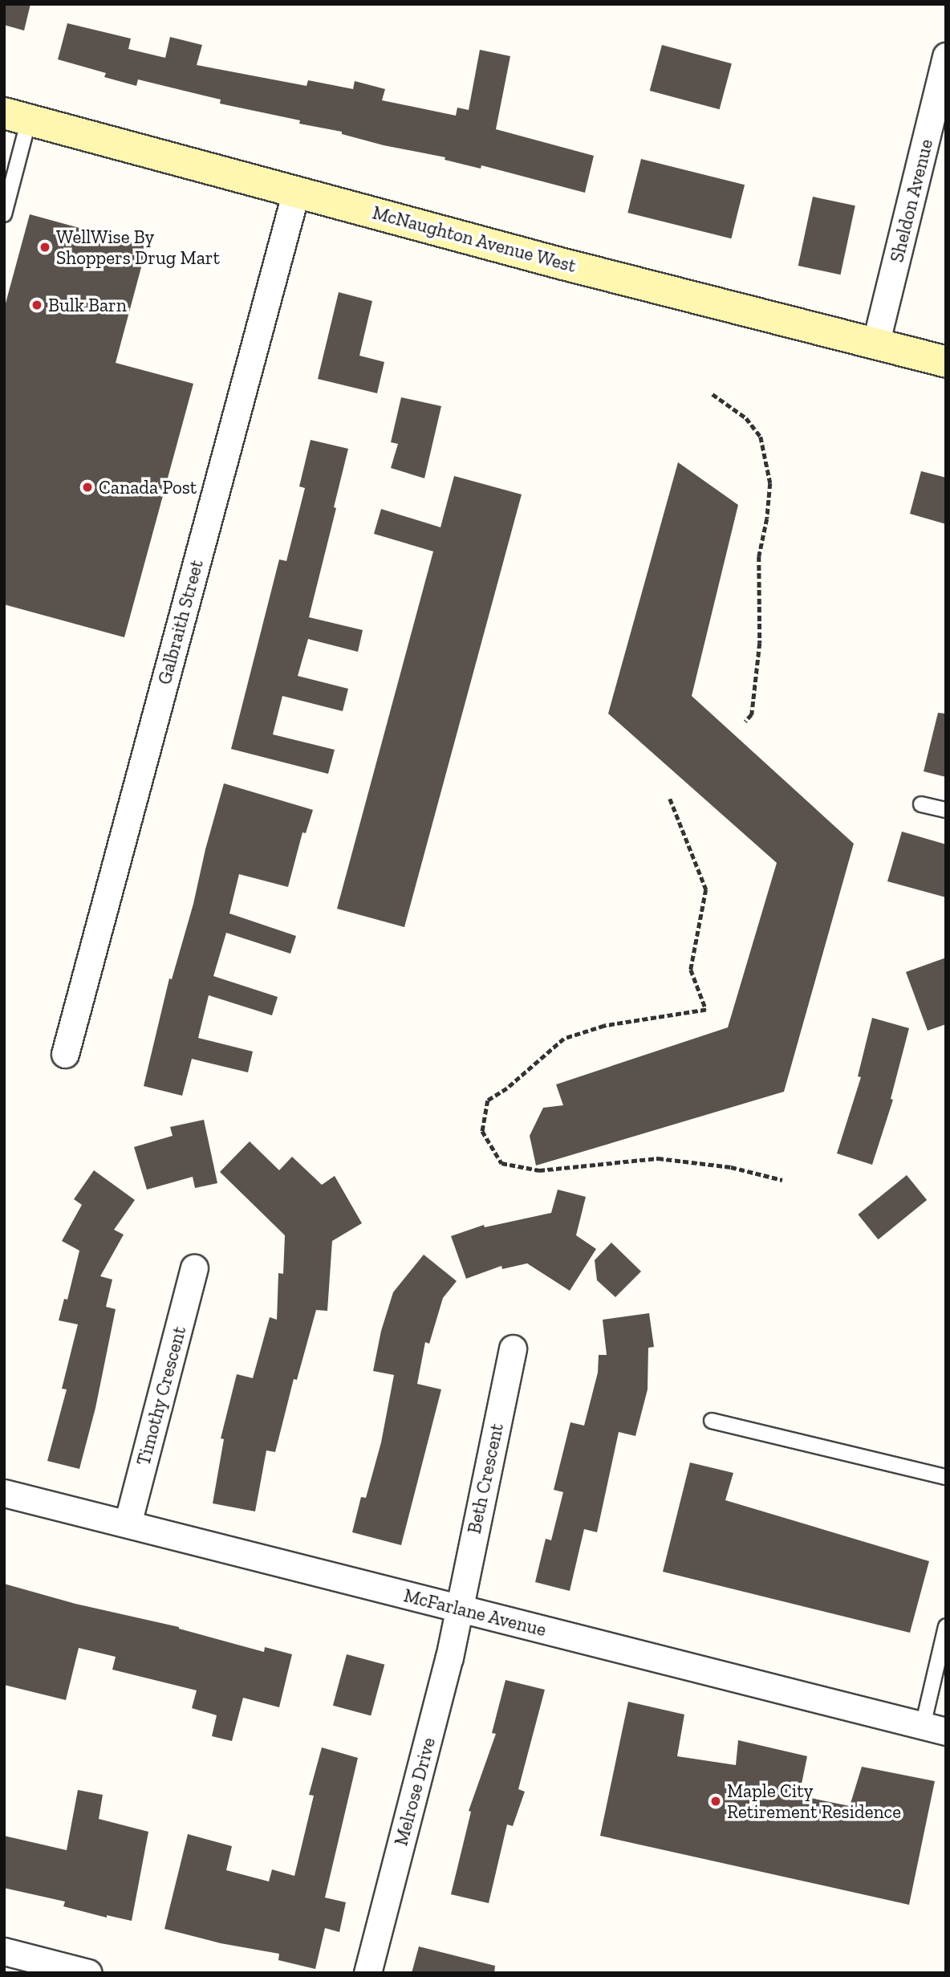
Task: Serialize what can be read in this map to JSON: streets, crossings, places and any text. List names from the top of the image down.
{
  "streets": {
    "main road": ["McNaughton Avenue West"],
    "street": [
      "Sheldon Avenue",
      "Galbraith Street",
      "Timothy Crescent",
      "Beth Crescent",
      "McFarlane Avenue",
      "Melrose Drive"
    ]
  },
  "crossings": [
    ["Sheldon Avenue", "McNaughton Avenue West"],
    ["McNaughton Avenue West", "Galbraith Street"],
    ["Timothy Crescent", "McFarlane Avenue"],
    ["Beth Crescent", "McFarlane Avenue"],
    ["Beth Crescent", "Melrose Drive"],
    ["McFarlane Avenue", "Melrose Drive"]
  ],
  "places": [
    "WellWise By Shoppers Drug Mart",
    "Bulk Barn",
    "Canada Post",
    "Maple City Retirement Residence"
  ]
}
